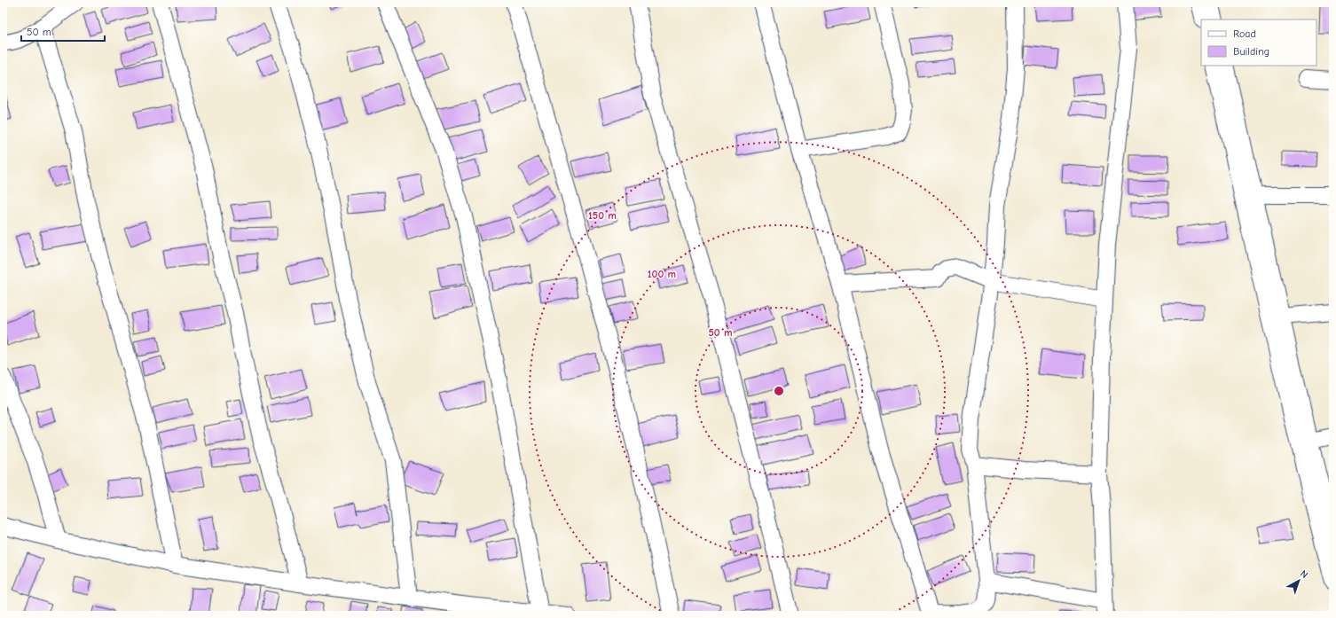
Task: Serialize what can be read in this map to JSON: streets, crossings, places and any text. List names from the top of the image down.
{
  "legend": ["Road", "Building"],
  "scale_bar": "50 m",
  "north": "top right",
  "rings": ["150 m", "100 m", "50 m"]
}
